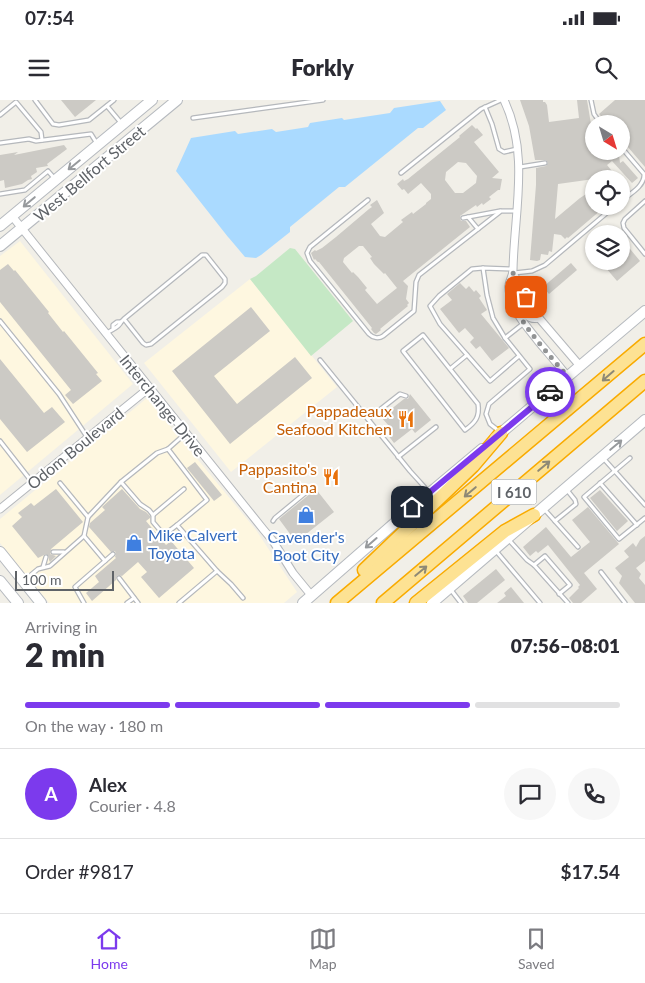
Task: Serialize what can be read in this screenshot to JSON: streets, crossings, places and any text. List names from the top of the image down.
{
  "streets": {
    "highway": ["I 610"],
    "main road": ["West Bellfort Street"],
    "street": ["Interchange Drive", "Odom Boulevard"]
  },
  "crossings": [
    ["West Bellfort Street", "Interchange Drive"],
    ["Interchange Drive", "Odom Boulevard"]
  ],
  "places": {
    "restaurant": ["Pappadeaux Seafood Kitchen", "Pappasito's Cantina"],
    "shop": ["Cavender's Boot City", "Mike Calvert Toyota"]
  },
  "scale_bar": "100 m",
  "north": "bottom right",
  "page": {
    "status": "07:54",
    "header": "Forkly",
    "scale": "100 m",
    "heading": ["2 min", "Arriving in", "07:56–08:01"],
    "panel": [
      "Alex",
      "Courier · 4.8",
      "Order #9817",
      "$17.54"
    ],
    "bar": "On the way · 180 m",
    "round": "A",
    "tabs": ["Home", "Map", "Saved"]
  }
}
